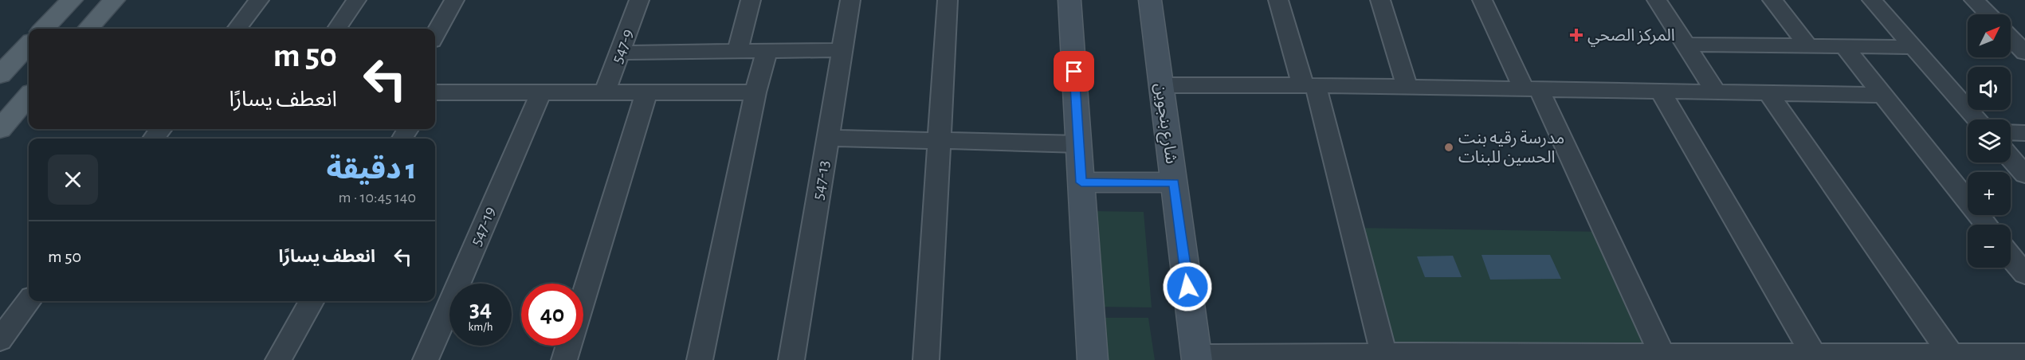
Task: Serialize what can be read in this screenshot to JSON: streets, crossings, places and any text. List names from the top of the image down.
{
  "streets": {
    "street": [
      "547-9",
      "شارع بنجوين",
      "547-13",
      "547-19"
    ]
  },
  "places": {
    "health": ["المركز الصحي"],
    "other": ["مدرسة رقيه بنت الحسين للبنات"]
  },
  "north": "top right",
  "page": {
    "map_buttons": ["+", "−"],
    "turn": ["50 m", "انعطف يسارًا"],
    "heading": ["1 دقيقة", "140 m · 10:45"],
    "list": [
      {
        "name": "انعطف يسارًا",
        "value": "50 m"
      }
    ],
    "speed": "34 km/h",
    "limit": "40"
  }
}
